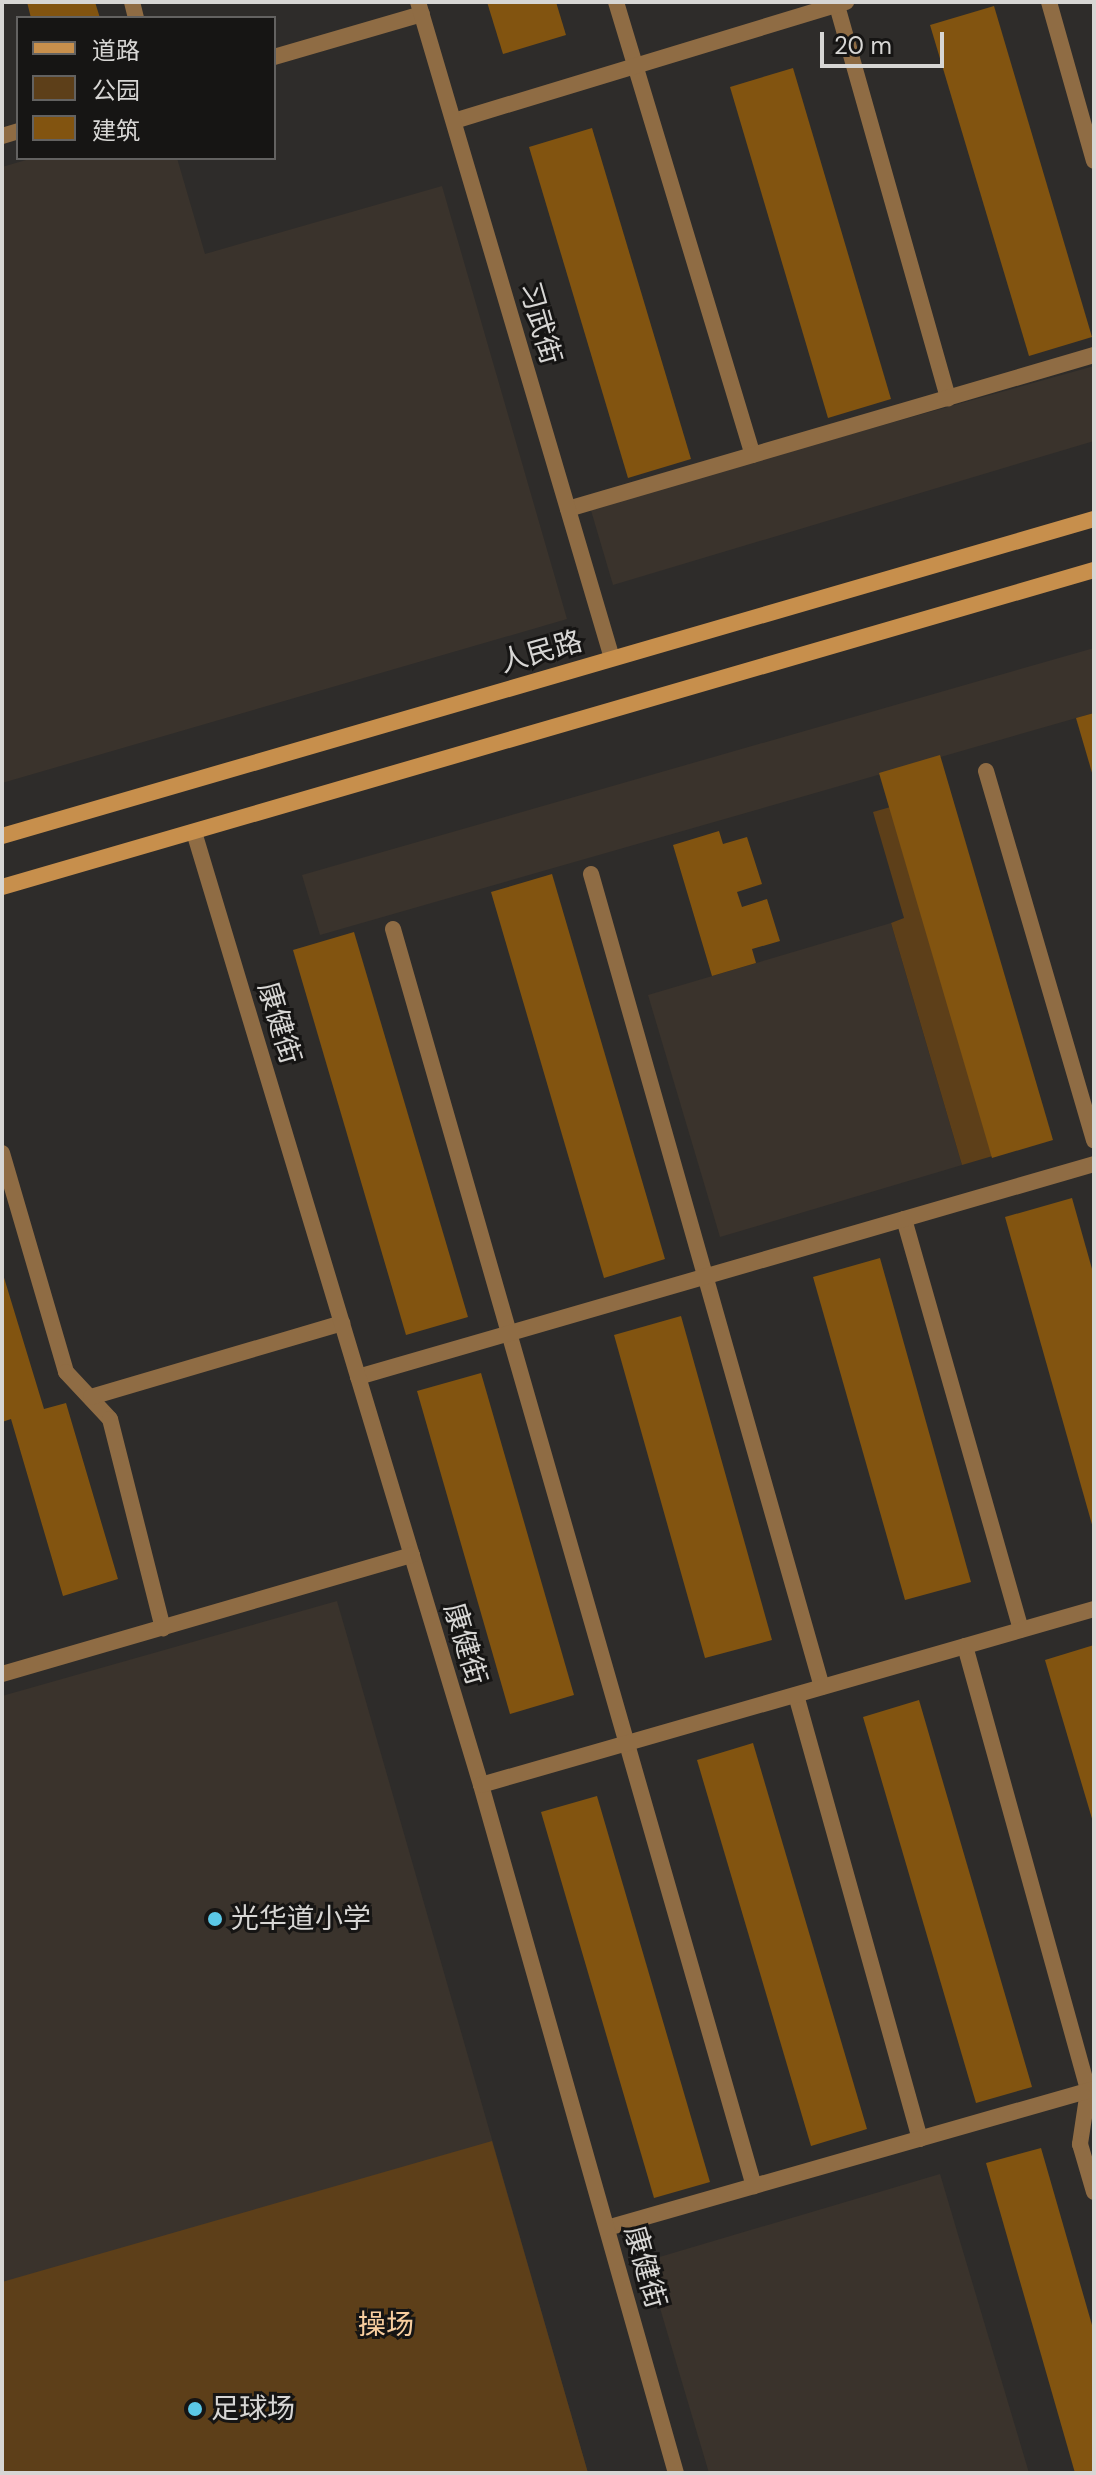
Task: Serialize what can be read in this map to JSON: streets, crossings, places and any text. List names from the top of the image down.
{
  "streets": {
    "main road": ["人民路"],
    "street": ["习武街", "康健街"]
  },
  "crossings": [
    ["习武街", "人民路"]
  ],
  "parks": ["操场"],
  "places": ["光华道小学", "足球场"],
  "legend": ["道路", "公园", "建筑"],
  "scale_bar": "20 m"
}
